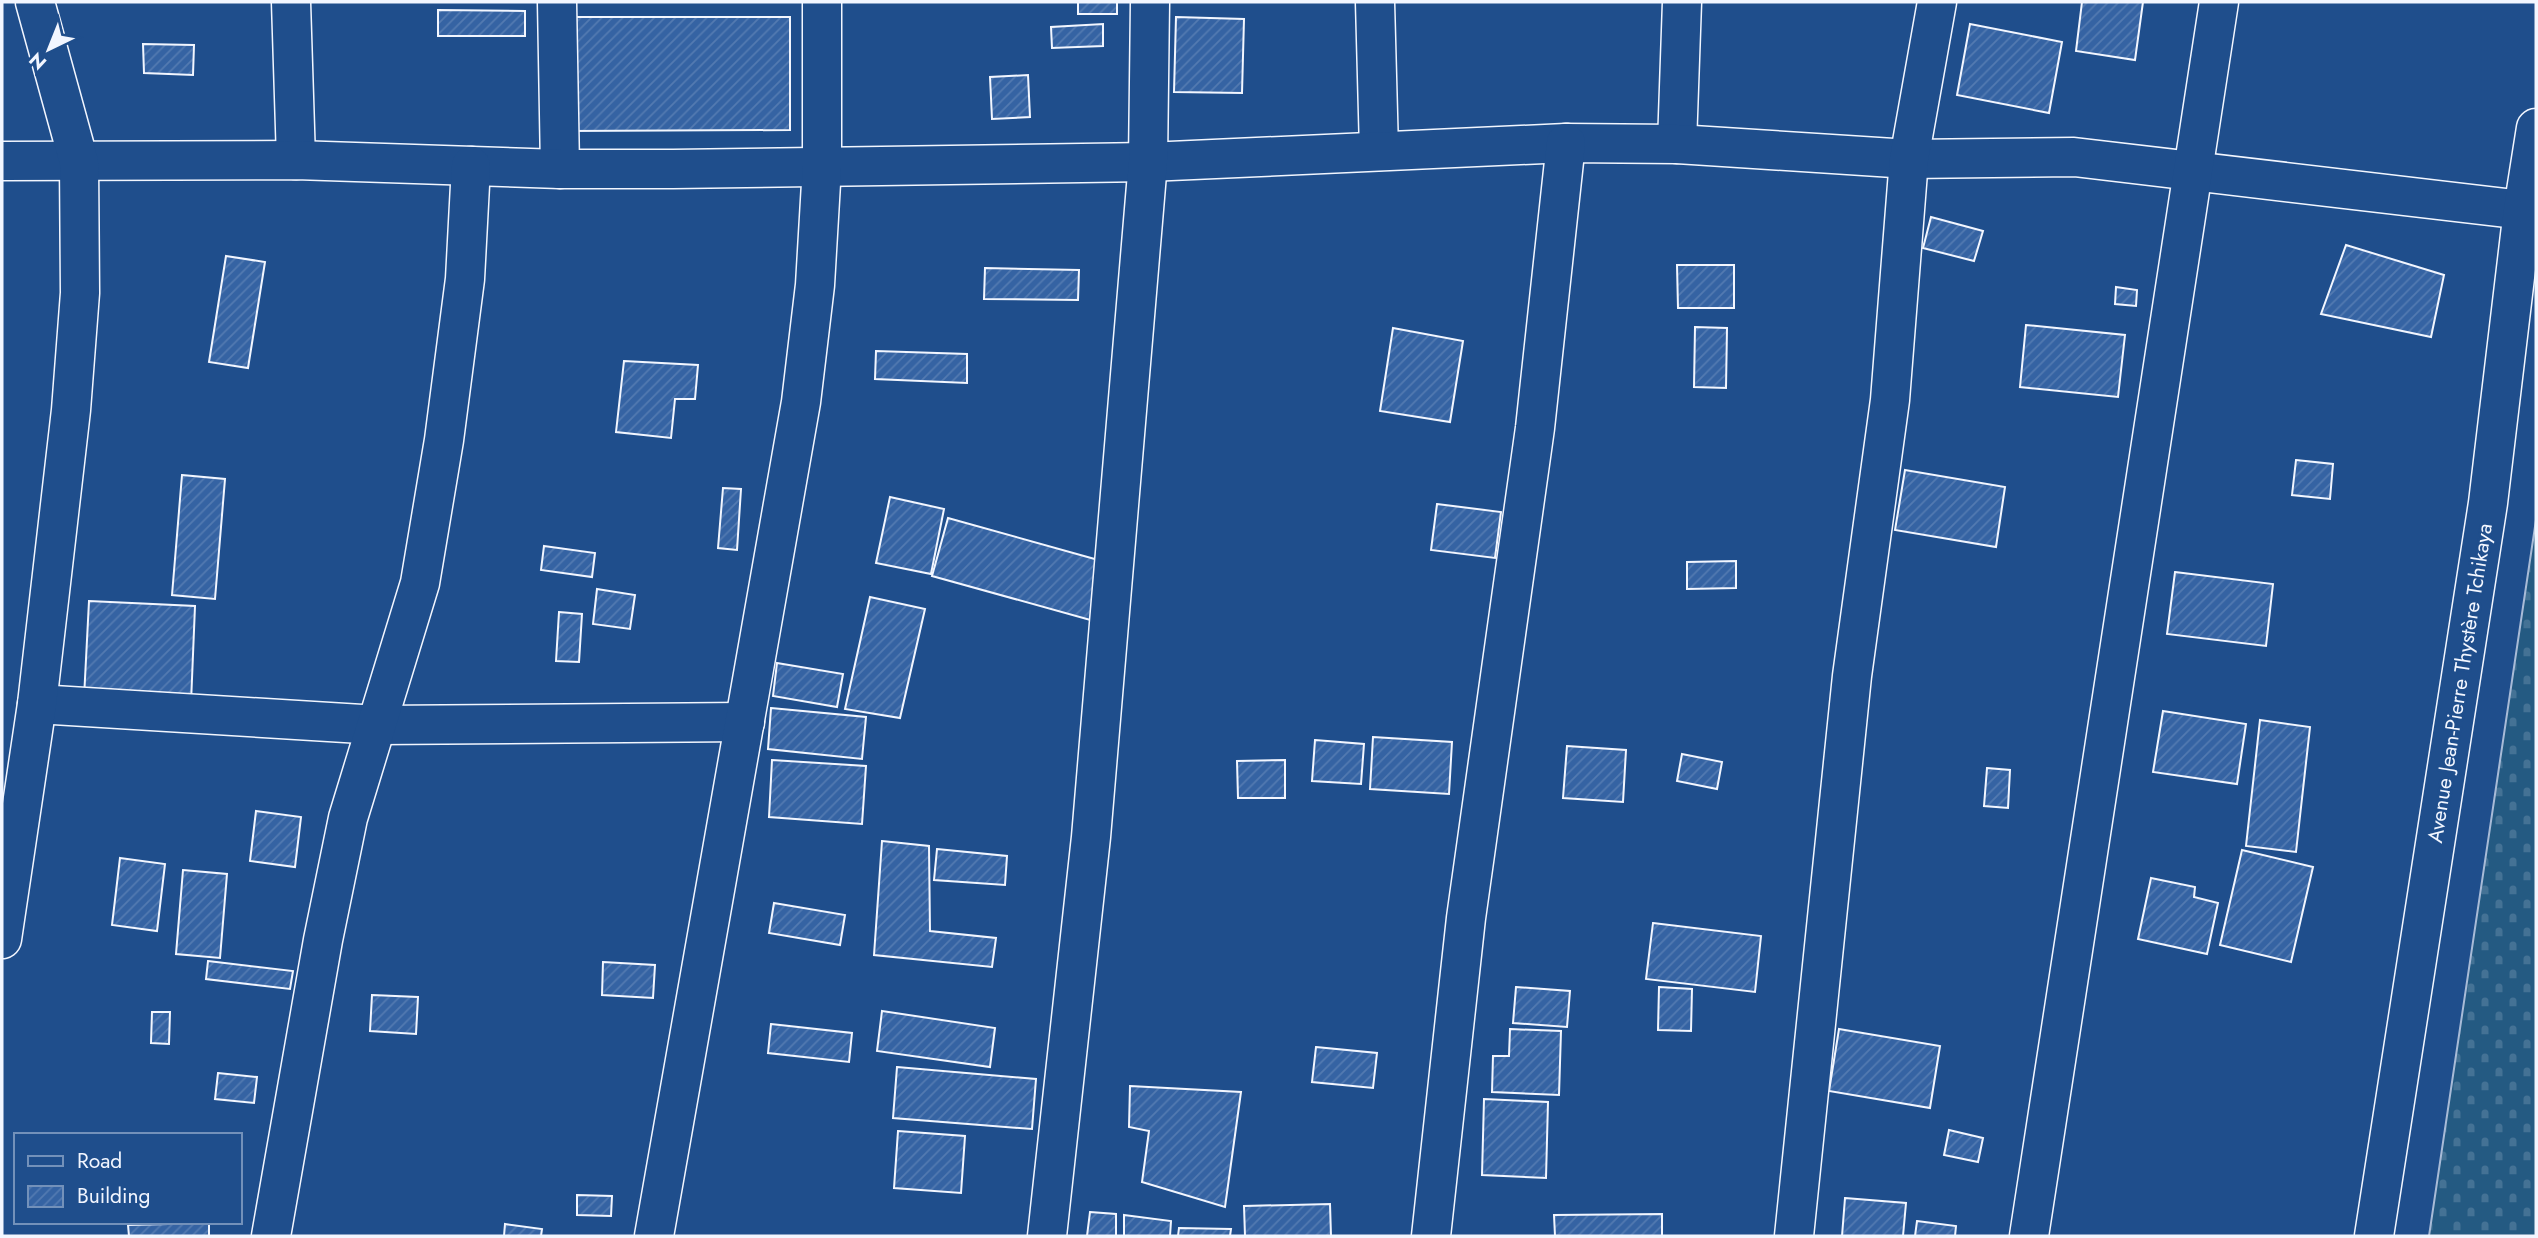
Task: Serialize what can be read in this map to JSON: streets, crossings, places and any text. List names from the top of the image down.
{
  "streets": {
    "street": ["Avenue Jean-Pierre Thystère Tchikaya"]
  },
  "legend": ["Road", "Building"],
  "north": "bottom left"
}
